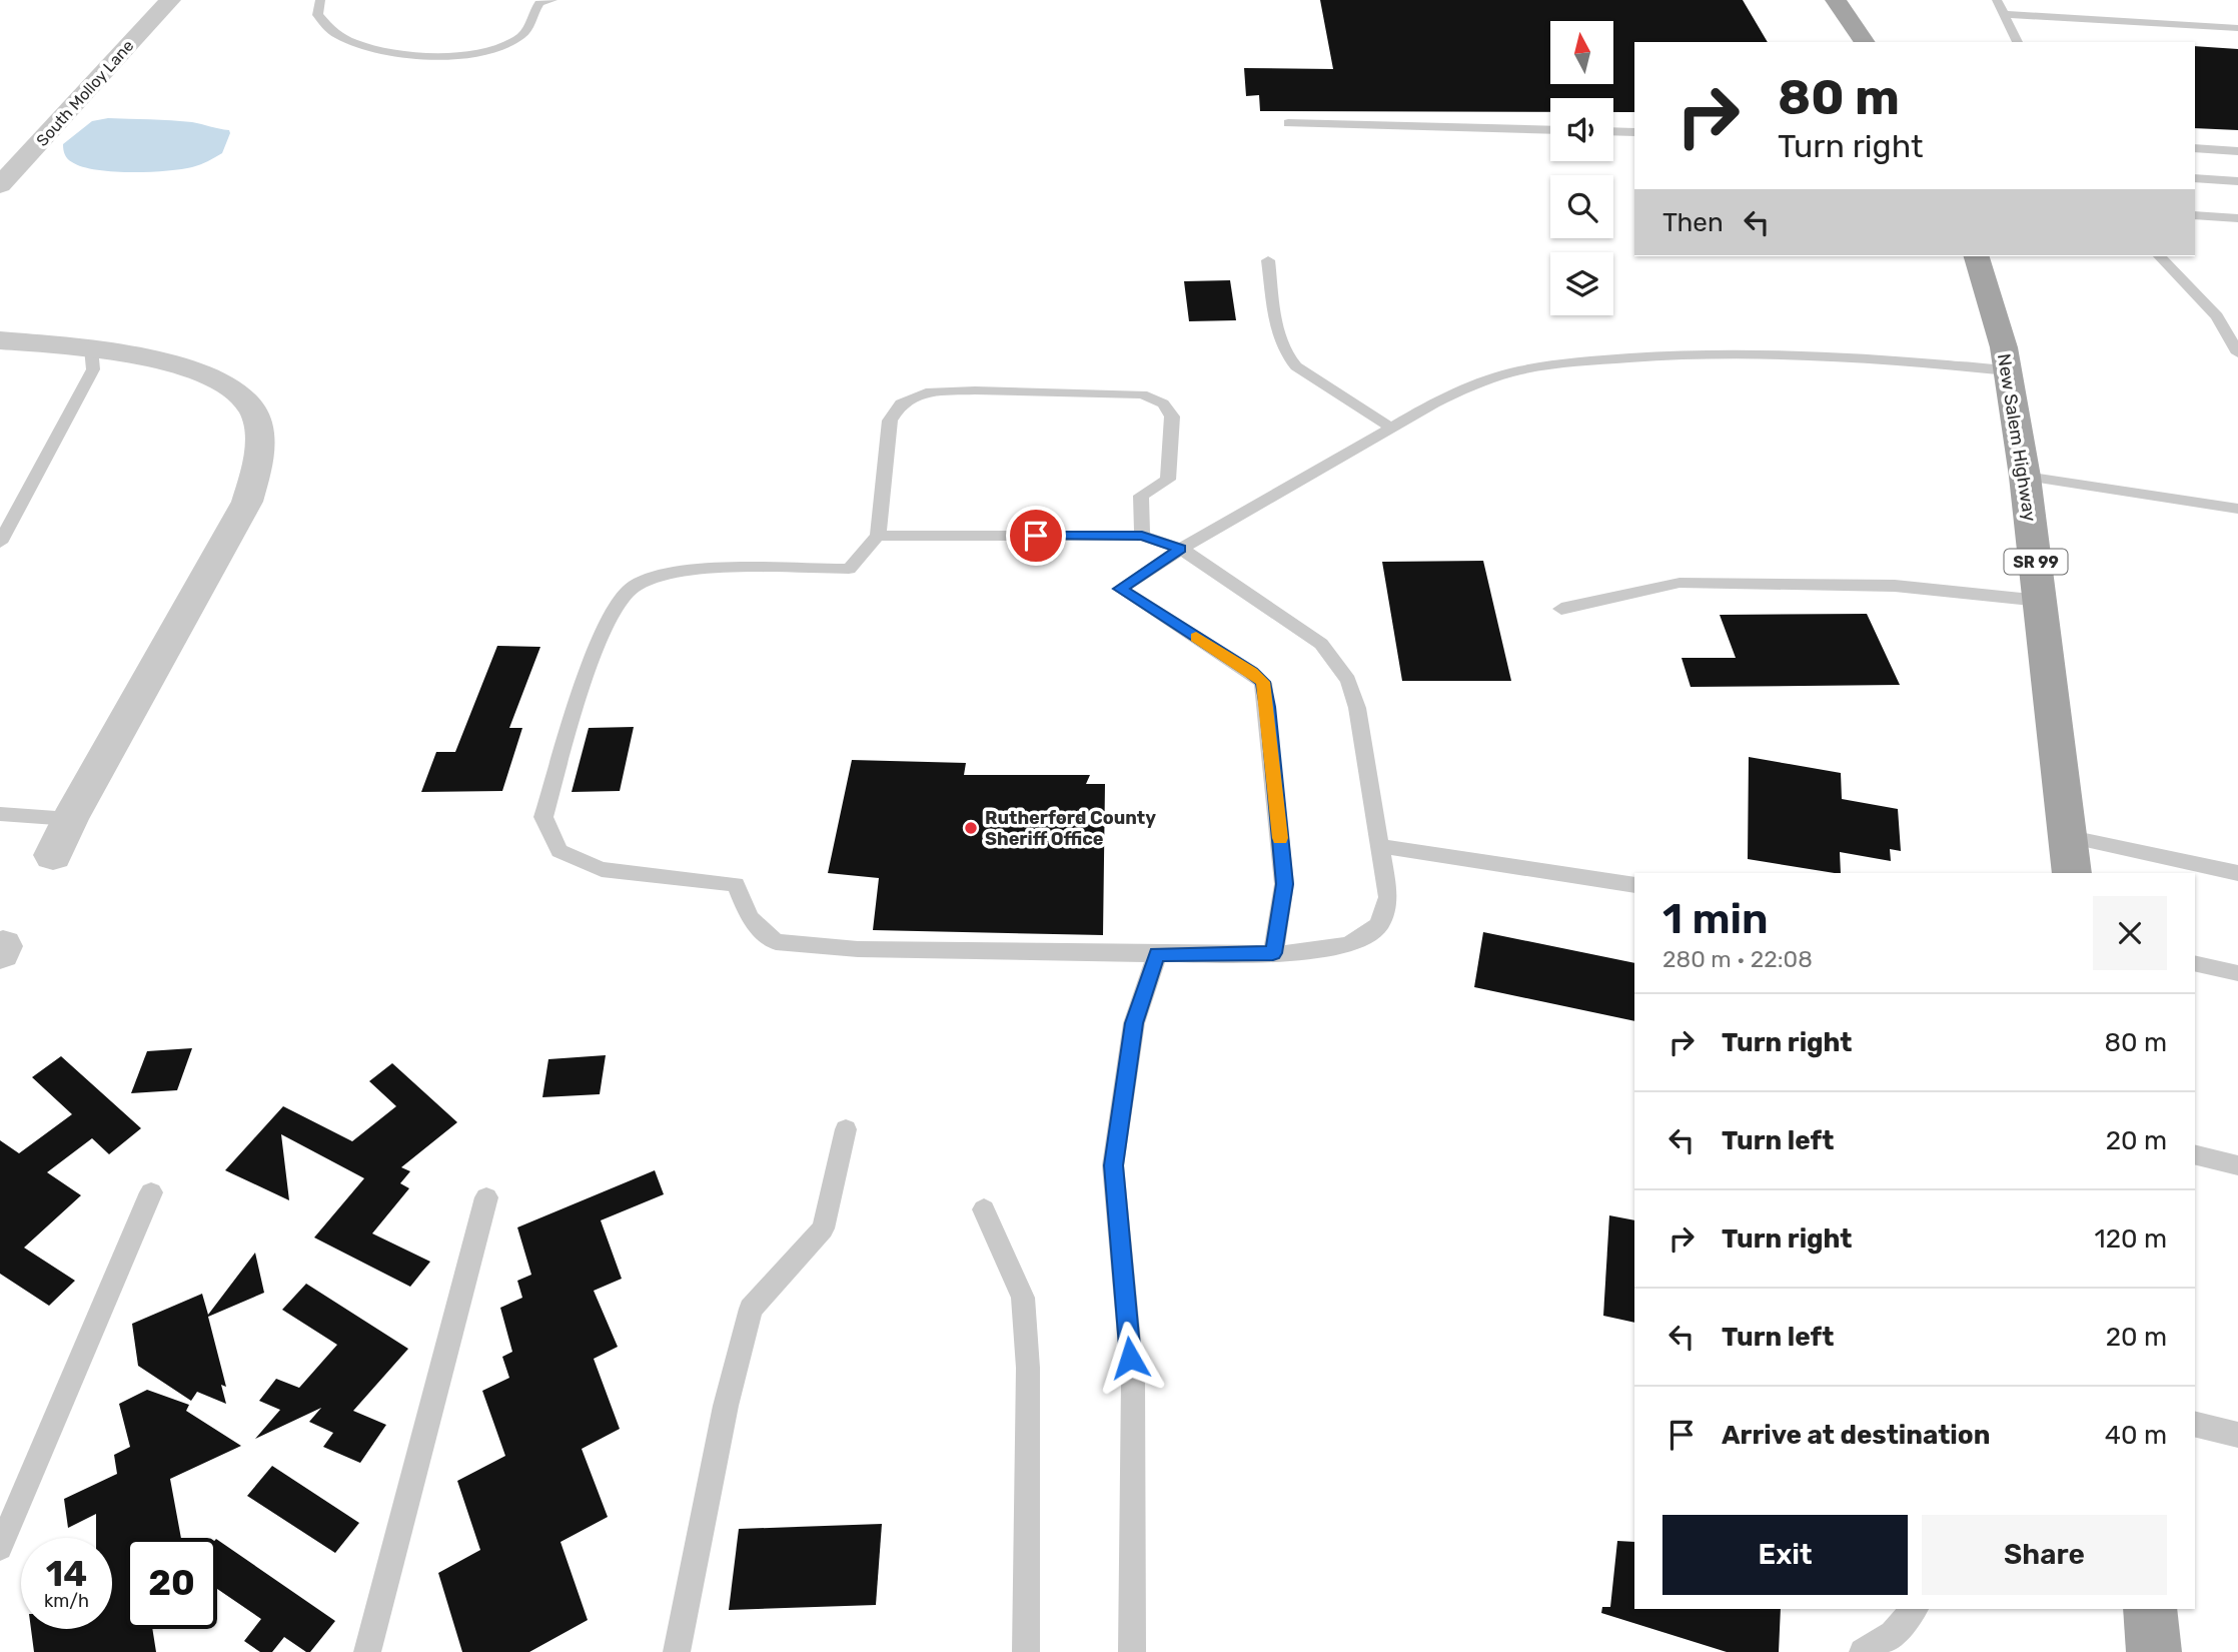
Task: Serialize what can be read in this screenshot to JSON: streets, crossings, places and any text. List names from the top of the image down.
{
  "streets": {
    "main road": ["New Salem Highway", "SR 99"],
    "street": ["South Molloy Lane"]
  },
  "places": ["Rutherford County Sheriff Office"],
  "north": "top",
  "page": {
    "turn": ["80 m", "Turn right"],
    "then": "Then",
    "heading": ["1 min", "280 m · 22:08"],
    "list": [
      {
        "name": "Turn right",
        "value": "80 m"
      },
      {
        "name": "Turn left",
        "value": "20 m"
      },
      {
        "name": "Turn right",
        "value": "120 m"
      },
      {
        "name": "Turn left",
        "value": "20 m"
      },
      {
        "name": "Arrive at destination",
        "value": "40 m"
      }
    ],
    "buttons": ["Exit", "Share"],
    "speed": "14 km/h",
    "limit": "20"
  }
}
